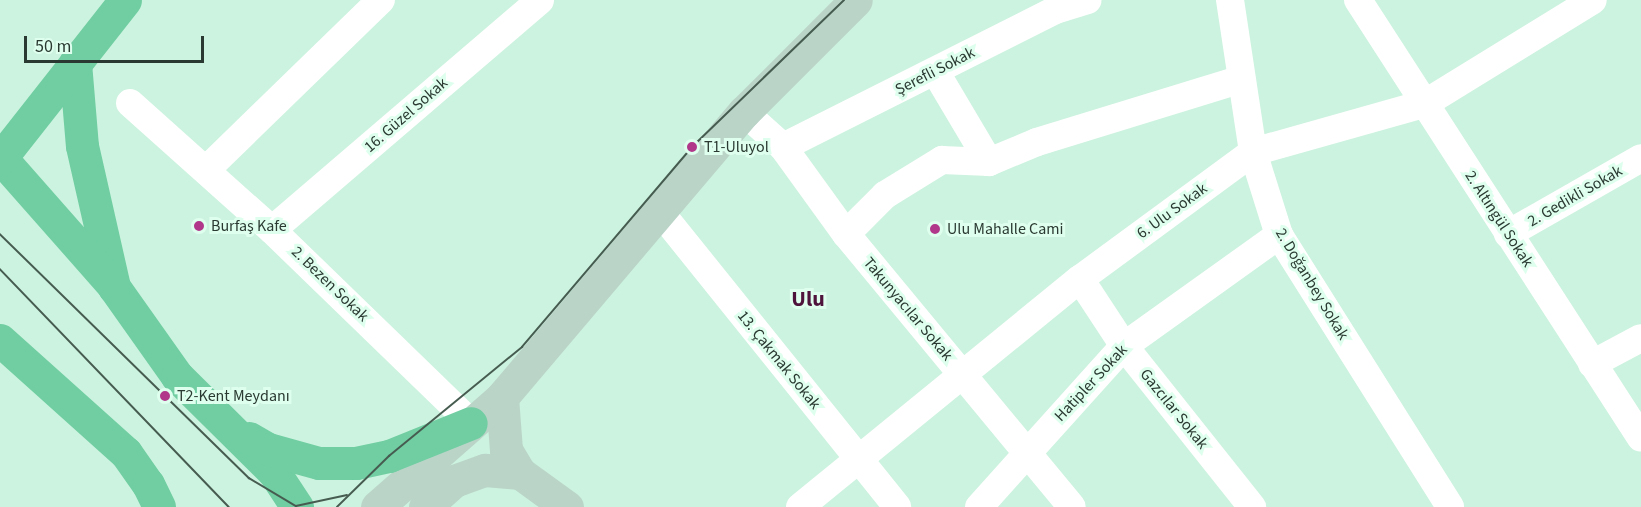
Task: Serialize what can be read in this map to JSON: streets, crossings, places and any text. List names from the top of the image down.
{
  "streets": {
    "street": [
      "Şerefli Sokak",
      "16. Güzel Sokak",
      "2. Gedikli Sokak",
      "6. Ulu Sokak",
      "2. Altıngül Sokak",
      "2. Bezen Sokak",
      "2. Doğanbey Sokak",
      "Takunyacılar Sokak",
      "13. Çakmak Sokak",
      "Hatipler Sokak",
      "Gazcılar Sokak"
    ]
  },
  "crossings": [
    ["Şerefli Sokak", "Takunyacılar Sokak"],
    ["16. Güzel Sokak", "2. Bezen Sokak"],
    ["2. Gedikli Sokak", "2. Altıngül Sokak"],
    ["6. Ulu Sokak", "2. Altıngül Sokak"],
    ["6. Ulu Sokak", "2. Doğanbey Sokak"],
    ["6. Ulu Sokak", "Takunyacılar Sokak"],
    ["6. Ulu Sokak", "13. Çakmak Sokak"],
    ["6. Ulu Sokak", "Gazcılar Sokak"],
    ["2. Doğanbey Sokak", "Hatipler Sokak"],
    ["Takunyacılar Sokak", "Hatipler Sokak"],
    ["Hatipler Sokak", "Gazcılar Sokak"]
  ],
  "districts": ["Ulu"],
  "places": [
    "T1-Uluyol",
    "Burfaş Kafe",
    "Ulu Mahalle Cami",
    "T2-Kent Meydanı"
  ],
  "scale_bar": "50 m"
}
